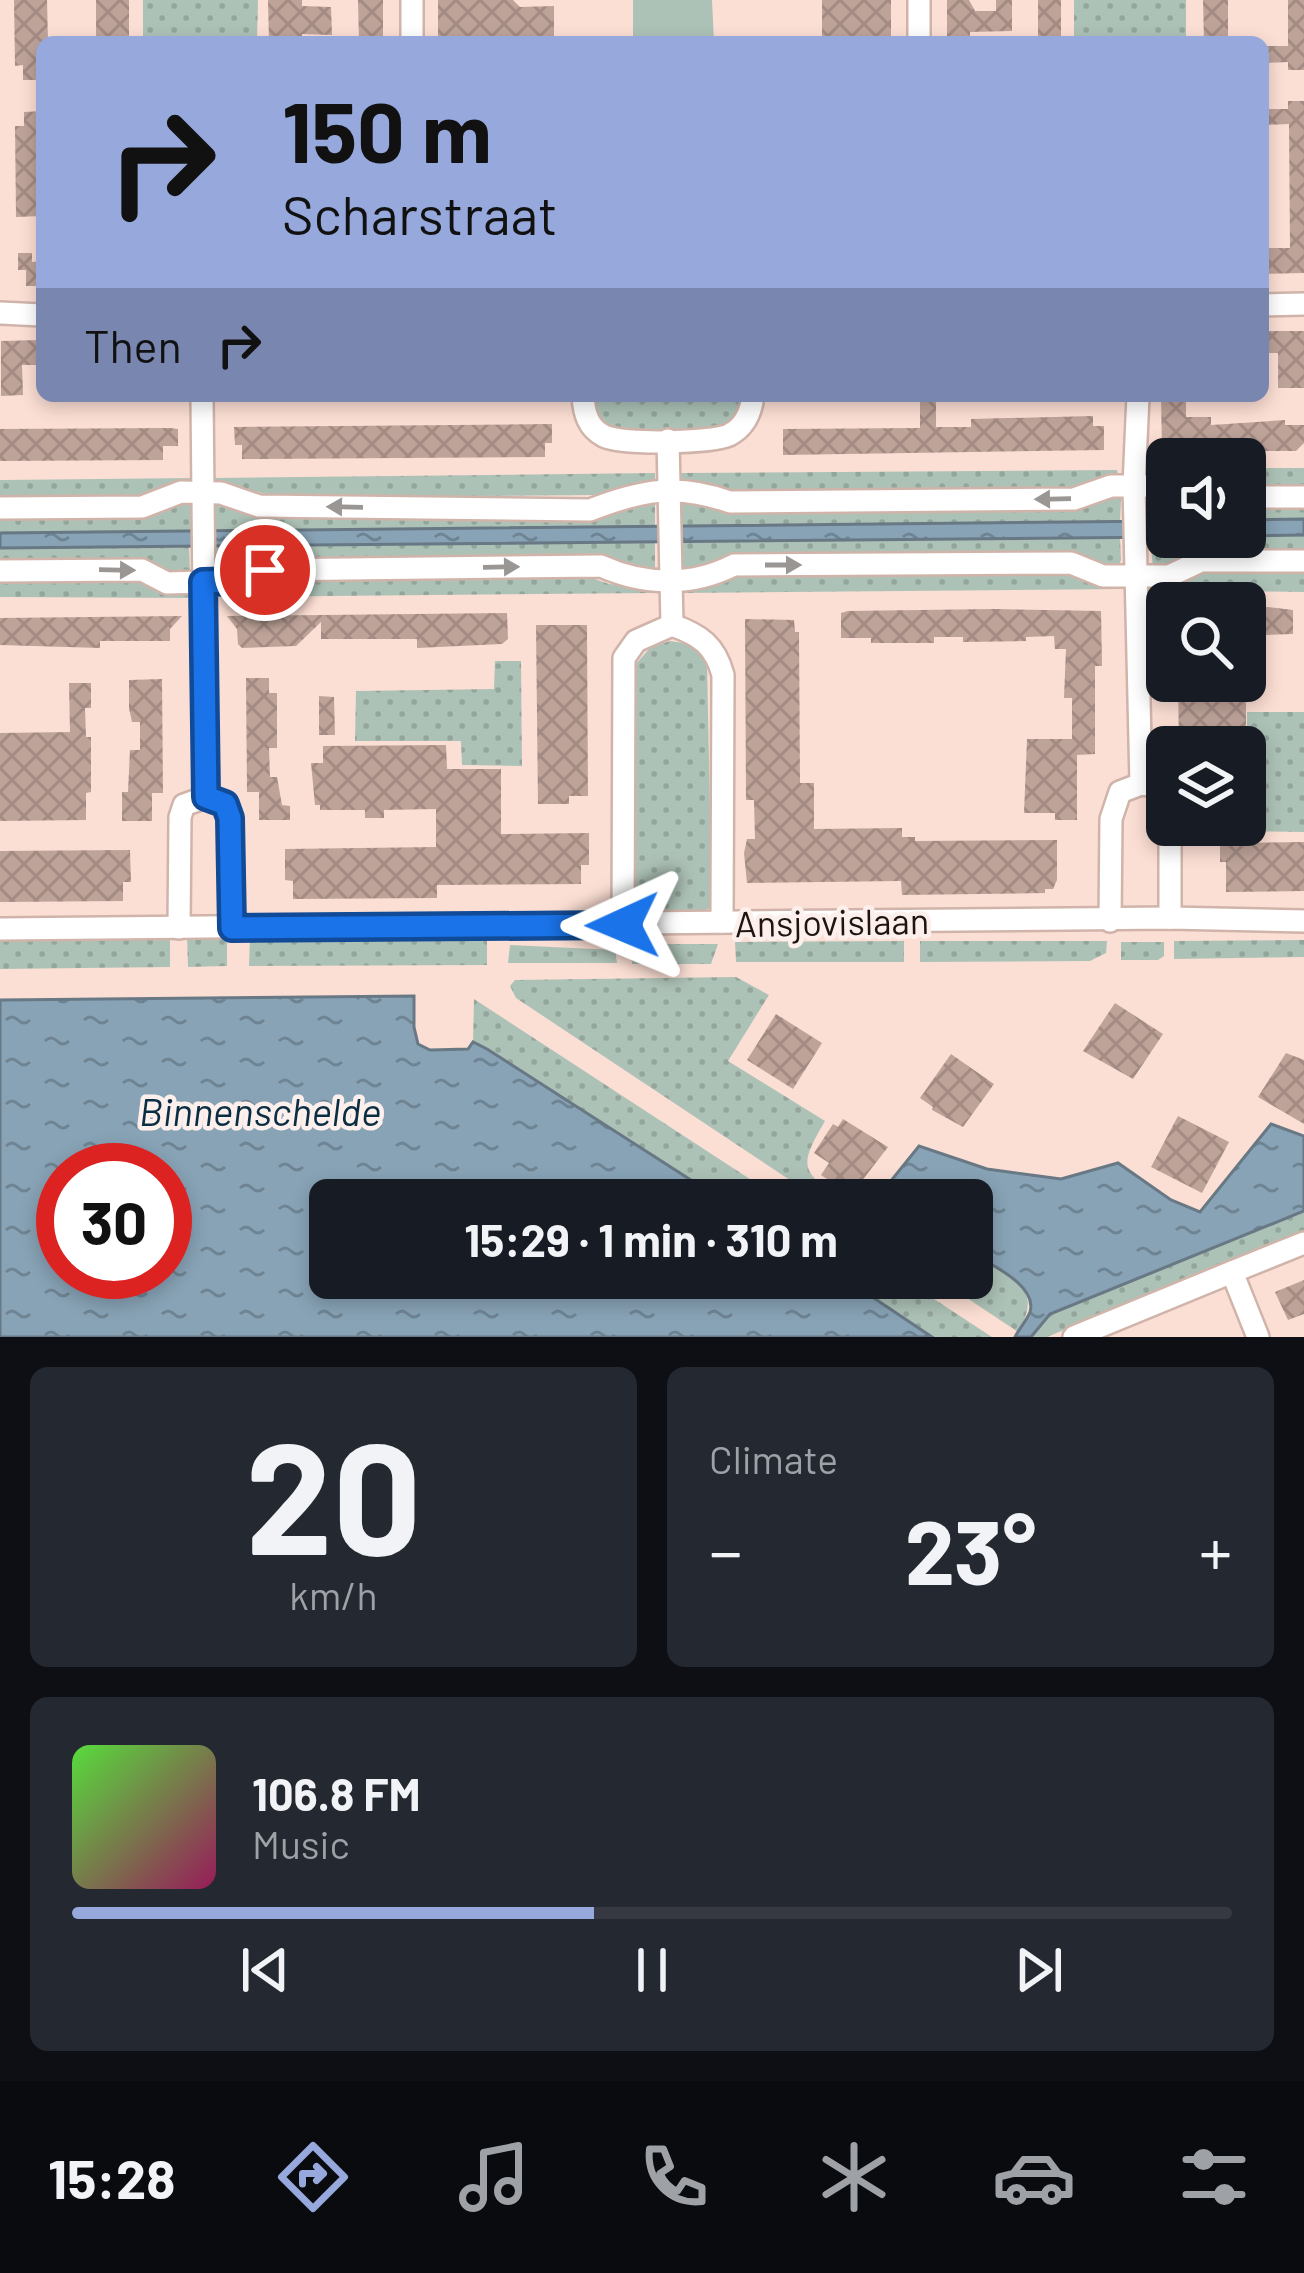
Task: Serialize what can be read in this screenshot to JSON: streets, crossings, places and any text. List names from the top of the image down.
{
  "streets": {
    "street": ["Ansjovislaan"]
  },
  "water": ["Binnenschelde"],
  "page": {
    "turn": ["150 m", "Scharstraat"],
    "then": "Then",
    "limit": "30",
    "trip": "15:29 · 1 min · 310 m",
    "tile": [
      ["20", "km/h"],
      "Climate"
    ],
    "heat": ["−", "23°", "+"],
    "song": ["106.8 FM", "Music"],
    "tabs": "15:28"
  }
}
